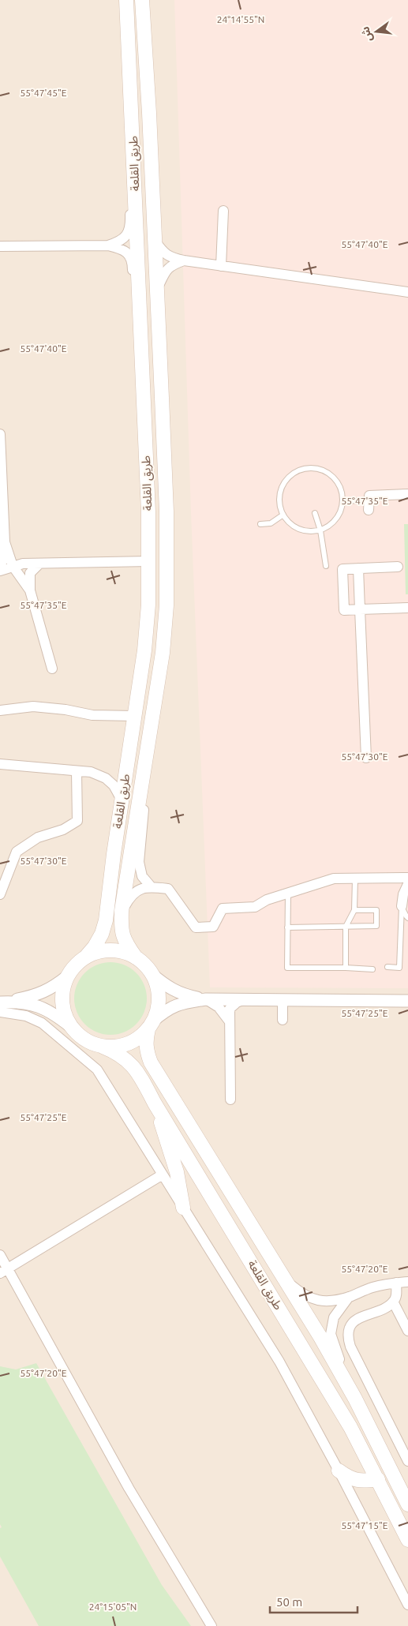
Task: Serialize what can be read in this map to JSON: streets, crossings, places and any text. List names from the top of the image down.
{
  "streets": {
    "main road": ["طريق القلعة"]
  },
  "scale_bar": "50 m",
  "north": "left",
  "coordinates": [
    "24°14'55\"N",
    "55°47'45\"E",
    "55°47'40\"E",
    "55°47'35\"E",
    "55°47'30\"E",
    "55°47'25\"E",
    "55°47'20\"E",
    "55°47'15\"E",
    "24°15'05\"N"
  ]
}
